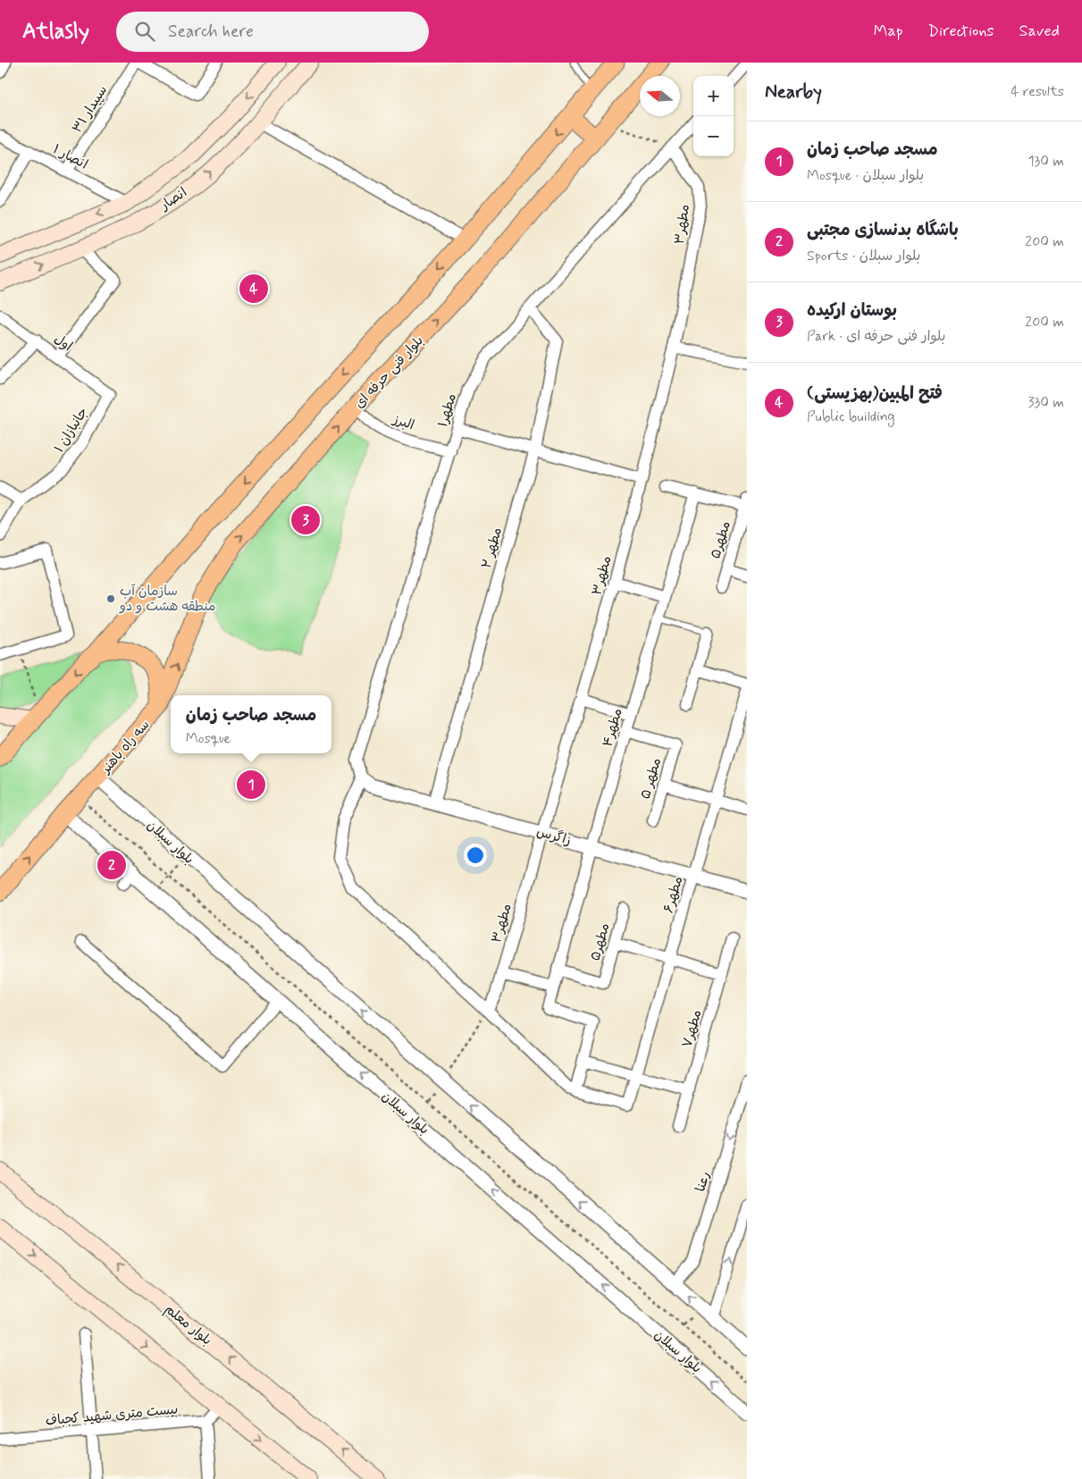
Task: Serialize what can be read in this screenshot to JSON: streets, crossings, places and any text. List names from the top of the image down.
{
  "streets": {
    "main road": [
      "انصار",
      "بلوار فنی حرفه ای",
      "سه راه باهنر",
      "بلوار معلم"
    ],
    "street": [
      "سپیدار ۳۱",
      "انصار ۱",
      "مطهر۳",
      "اول",
      "مطهر۱",
      "البرز",
      "جانبازان ۱",
      "مطهر۵",
      "مطهر ۲",
      "مطهر۴",
      "مطهر ۵",
      "زاگرس",
      "بلوار سبلان",
      "مطهر۶",
      "مطهر۷",
      "رعنا",
      "بیست متری شهید کجباف"
    ]
  },
  "crossings": [
    ["سپیدار ۳۱", "انصار ۱"],
    ["انصار ۱", "انصار"],
    ["مطهر۳", "مطهر۱"],
    ["مطهر۳", "زاگرس"],
    ["اول", "جانبازان ۱"],
    ["بلوار فنی حرفه ای", "البرز"],
    ["بلوار فنی حرفه ای", "سه راه باهنر"],
    ["مطهر۱", "البرز"],
    ["مطهر۱", "مطهر ۲"],
    ["مطهر۱", "زاگرس"],
    ["مطهر۵", "مطهر۴"],
    ["مطهر ۲", "زاگرس"],
    ["مطهر۴", "مطهر ۵"],
    ["مطهر۴", "زاگرس"],
    ["سه راه باهنر", "بلوار سبلان"],
    ["زاگرس", "مطهر۶"],
    ["بلوار سبلان", "رعنا"]
  ],
  "one_way": ["سه راه باهنر", "بلوار سبلان"],
  "places": ["سازمان آب منطقه هشت و دو"],
  "north": "left",
  "page": {
    "header": "Atlasly",
    "search": "Search here",
    "nav": ["Map", "Directions", "Saved"],
    "heading": ["Nearby", "4 results"],
    "map_buttons": ["+", "−"],
    "list": [
      {
        "mark": "1",
        "name": "مسجد صاحب زمان",
        "note": "Mosque · بلوار سبلان",
        "value": "130 m"
      },
      {
        "mark": "2",
        "name": "باشگاه بدنسازی مجتبی",
        "note": "Sports · بلوار سبلان",
        "value": "200 m"
      },
      {
        "mark": "3",
        "name": "بوستان ارکیده",
        "note": "Park · بلوار فنی حرفه ای",
        "value": "200 m"
      },
      {
        "mark": "4",
        "name": "فتح المبین(بهزیستی)",
        "note": "Public building",
        "value": "330 m"
      }
    ],
    "pins": [
      "4",
      "3",
      "1",
      "2"
    ],
    "popup": ["مسجد صاحب زمان", "Mosque"]
  }
}
